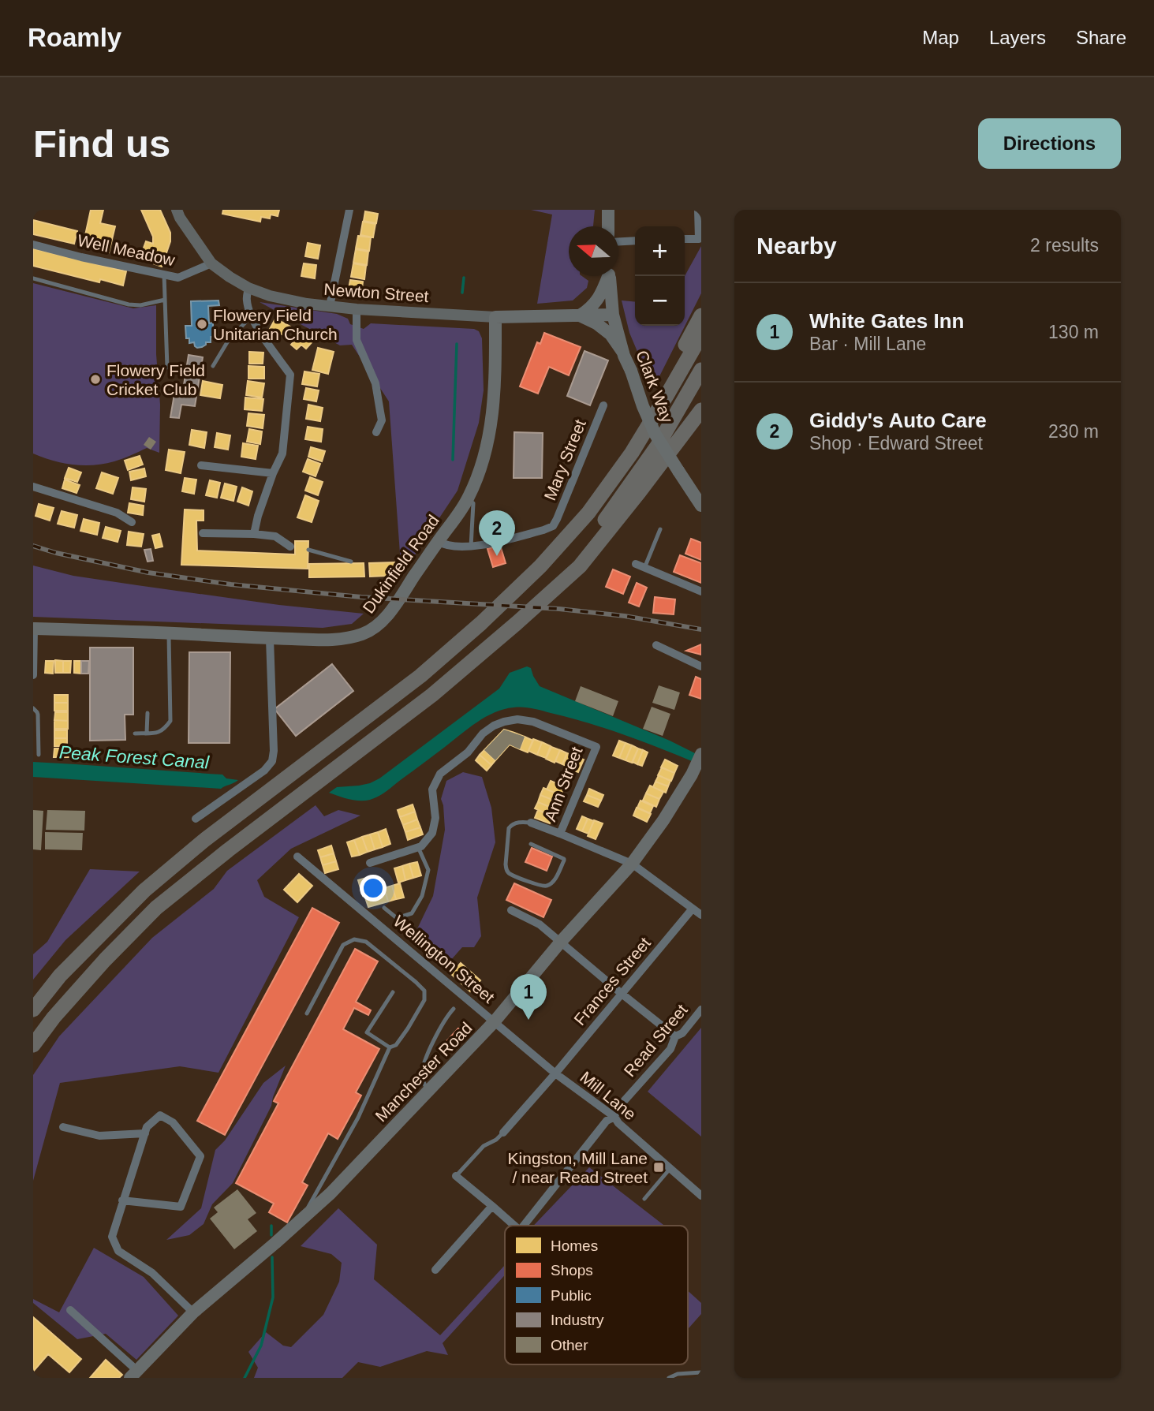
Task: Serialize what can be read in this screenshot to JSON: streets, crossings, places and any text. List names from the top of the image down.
{
  "streets": {
    "main road": [
      "Newton Street",
      "Clark Way",
      "Dukinfield Road",
      "Manchester Road"
    ],
    "street": [
      "Well Meadow",
      "Mary Street",
      "Ann Street",
      "Wellington Street",
      "Frances Street",
      "Read Street",
      "Mill Lane"
    ]
  },
  "crossings": [
    ["Well Meadow", "Newton Street"],
    ["Newton Street", "Clark Way"],
    ["Newton Street", "Dukinfield Road"],
    ["Ann Street", "Frances Street"],
    ["Ann Street", "Manchester Road"],
    ["Wellington Street", "Manchester Road"],
    ["Wellington Street", "Mill Lane"],
    ["Frances Street", "Mill Lane"],
    ["Read Street", "Mill Lane"],
    ["Manchester Road", "Mill Lane"]
  ],
  "water": ["Peak Forest Canal"],
  "places": {
    "other": ["Flowery Field Unitarian Church", "Flowery Field Cricket Club"],
    "transit": ["Kingston, Mill Lane / near Read Street"]
  },
  "legend": [
    "Homes",
    "Shops",
    "Public",
    "Industry",
    "Other"
  ],
  "north": "left",
  "page": {
    "header": "Roamly",
    "nav": ["Map", "Layers", "Share"],
    "buttons": "Directions",
    "title": "Find us",
    "heading": ["Nearby", "2 results"],
    "map_buttons": ["+", "−"],
    "list": [
      {
        "mark": "1",
        "name": "White Gates Inn",
        "note": "Bar · Mill Lane",
        "value": "130 m"
      },
      {
        "mark": "2",
        "name": "Giddy's Auto Care",
        "note": "Shop · Edward Street",
        "value": "230 m"
      }
    ],
    "pins": ["2", "1"]
  }
}
